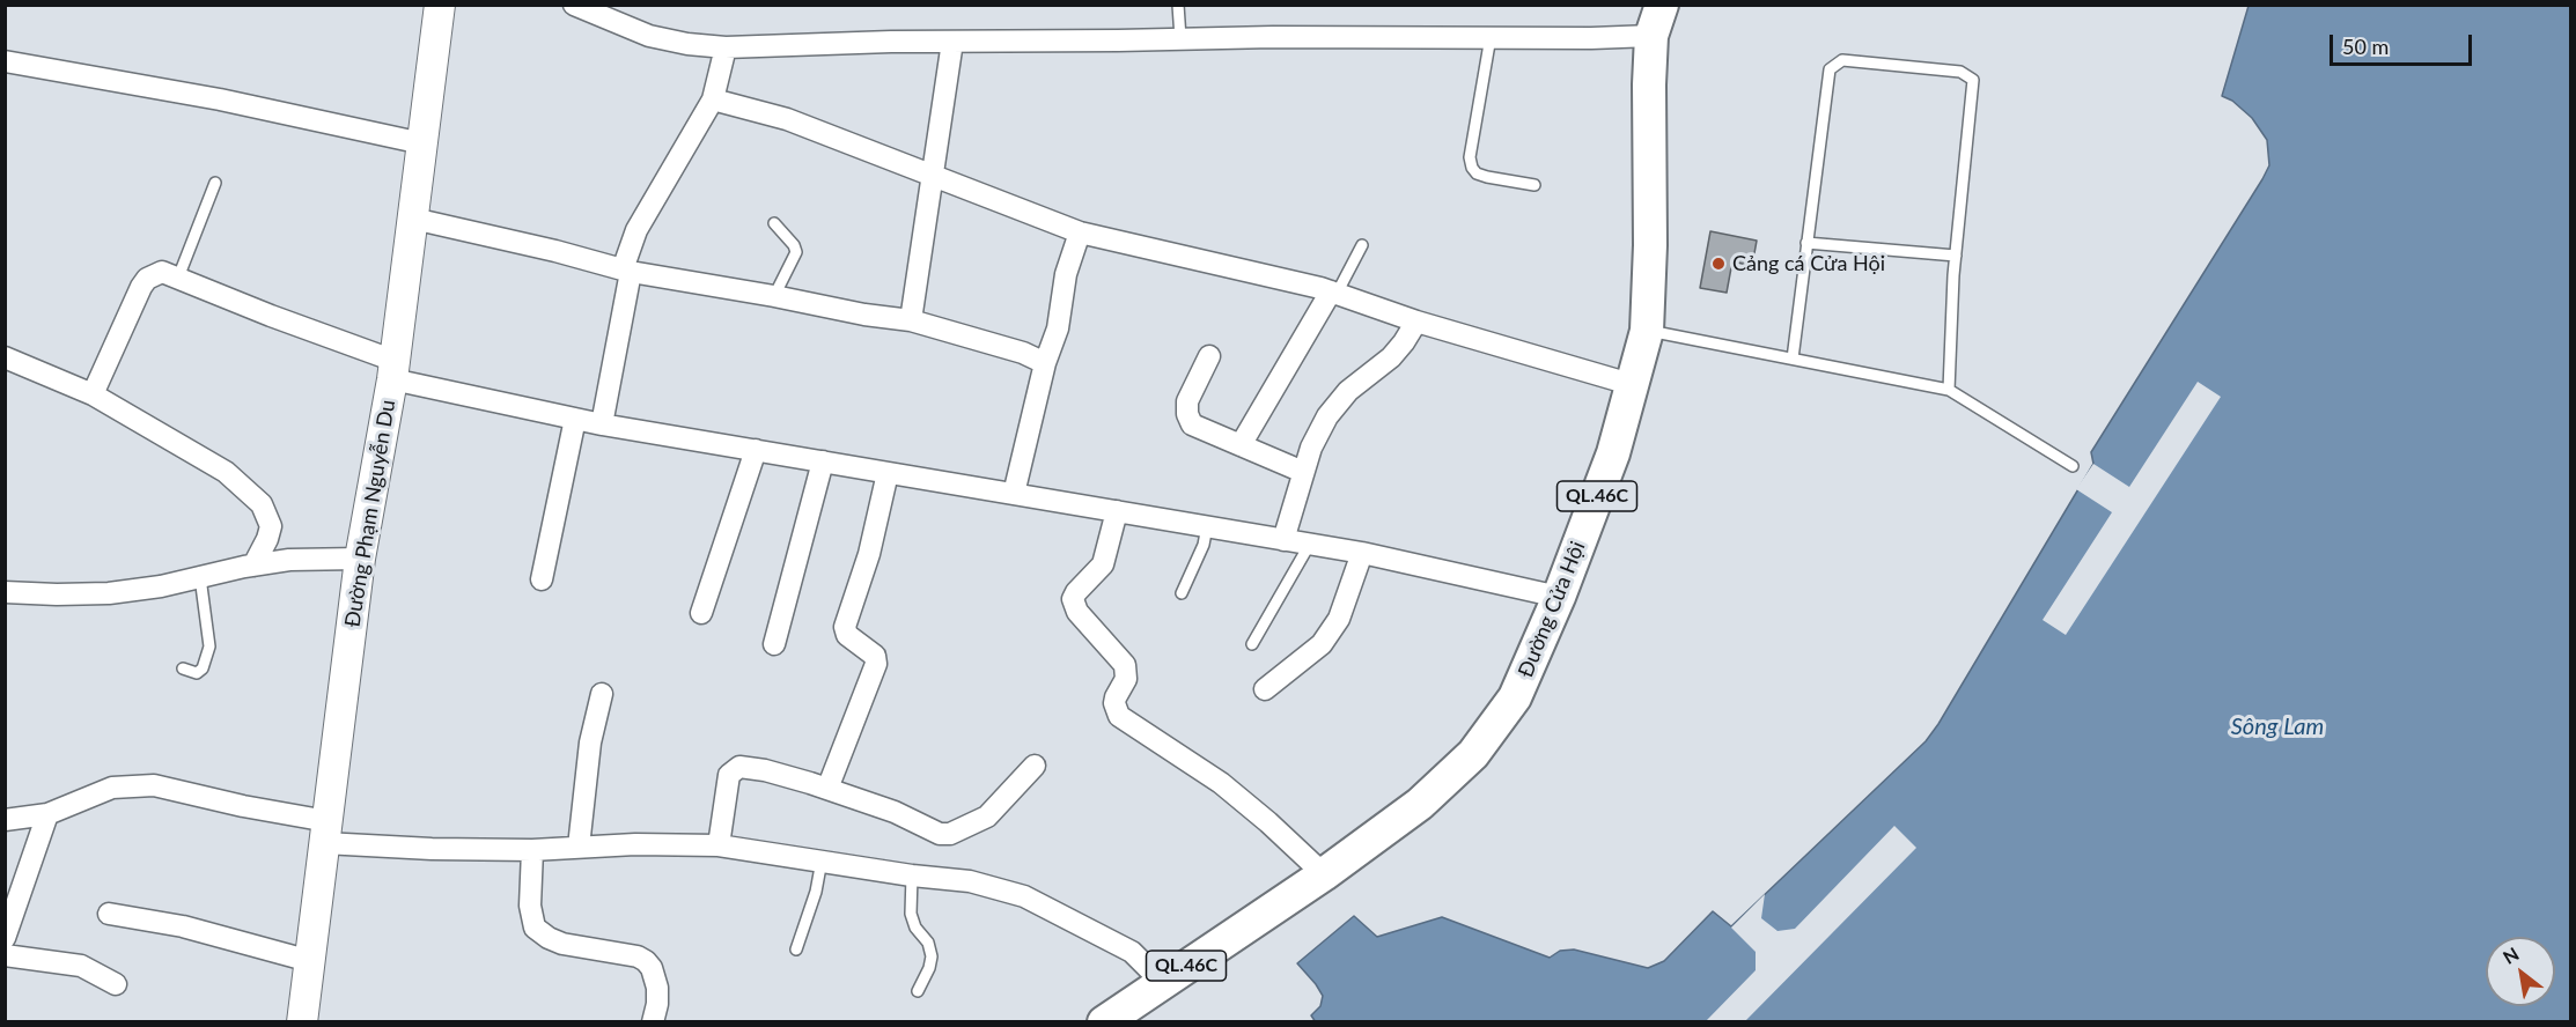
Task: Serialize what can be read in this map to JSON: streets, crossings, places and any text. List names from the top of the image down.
{
  "streets": {
    "main road": ["QL.46C", "Đường Phạm Nguyễn Du", "Đường Cửa Hội"]
  },
  "water": ["Sông Lam"],
  "places": ["Cảng cá Cửa Hội"],
  "scale_bar": "50 m",
  "north": "top left"
}
